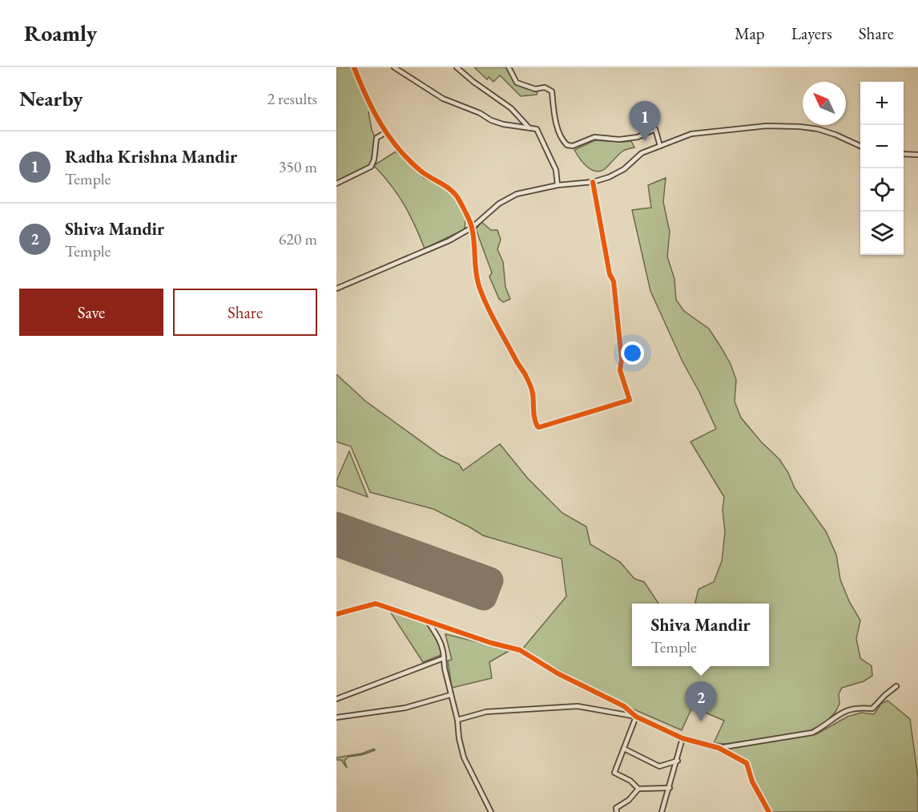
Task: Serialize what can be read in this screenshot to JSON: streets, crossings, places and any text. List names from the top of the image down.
{
  "north": "top left",
  "page": {
    "header": "Roamly",
    "nav": ["Map", "Layers", "Share"],
    "heading": ["Nearby", "2 results"],
    "map_buttons": ["+", "−"],
    "pins": ["1", "2"],
    "list": [
      {
        "mark": "1",
        "name": "Radha Krishna Mandir",
        "note": "Temple",
        "value": "350 m"
      },
      {
        "mark": "2",
        "name": "Shiva Mandir",
        "note": "Temple",
        "value": "620 m"
      }
    ],
    "buttons": ["Save", "Share"],
    "popup": ["Shiva Mandir", "Temple"]
  }
}
